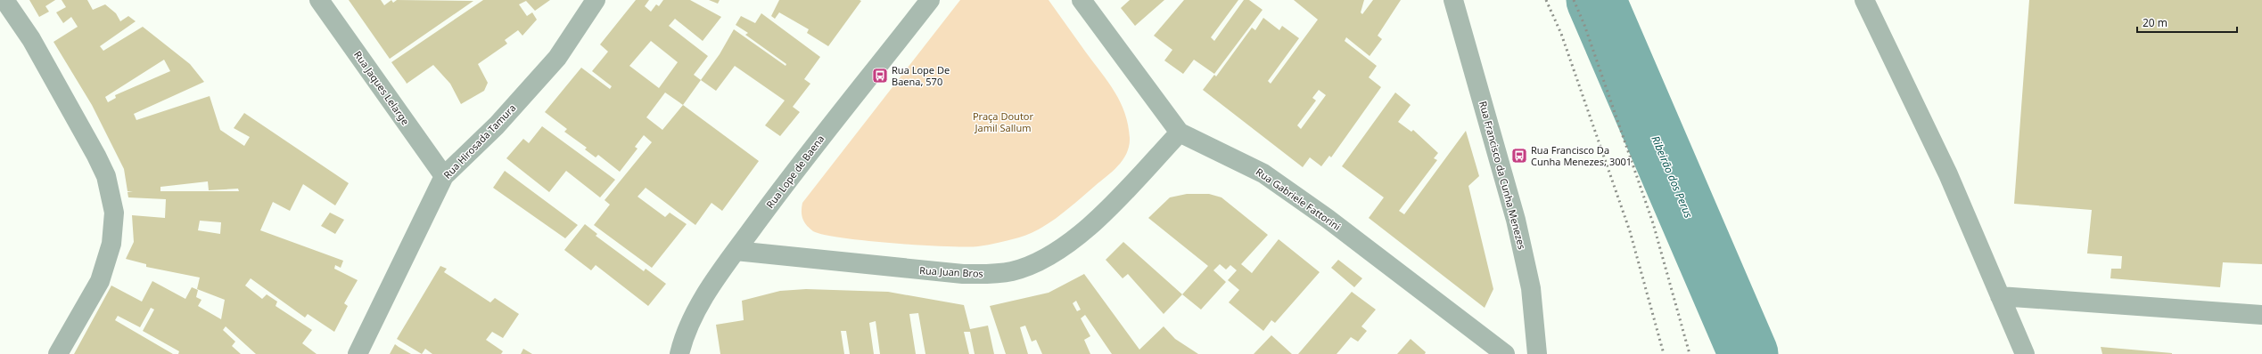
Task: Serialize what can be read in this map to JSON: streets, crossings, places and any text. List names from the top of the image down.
{
  "streets": {
    "street": [
      "Rua Jaques Lelarge",
      "Rua Hirosada Tamura",
      "Rua Lope de Baena",
      "Rua Francisco da Cunha Menezes",
      "Rua Gabriele Fattorini",
      "Rua Juan Bros"
    ]
  },
  "crossings": [
    ["Rua Jaques Lelarge", "Rua Hirosada Tamura"],
    ["Rua Lope de Baena", "Rua Juan Bros"],
    ["Rua Gabriele Fattorini", "Rua Juan Bros"]
  ],
  "water": ["Ribeirão dos Perus"],
  "parks": ["Praça Doutor Jamil Sallum"],
  "places": {
    "bus stop": ["Rua Lope De Baena, 570", "Rua Francisco Da Cunha Menezes, 3001"]
  },
  "scale_bar": "20 m"
}
